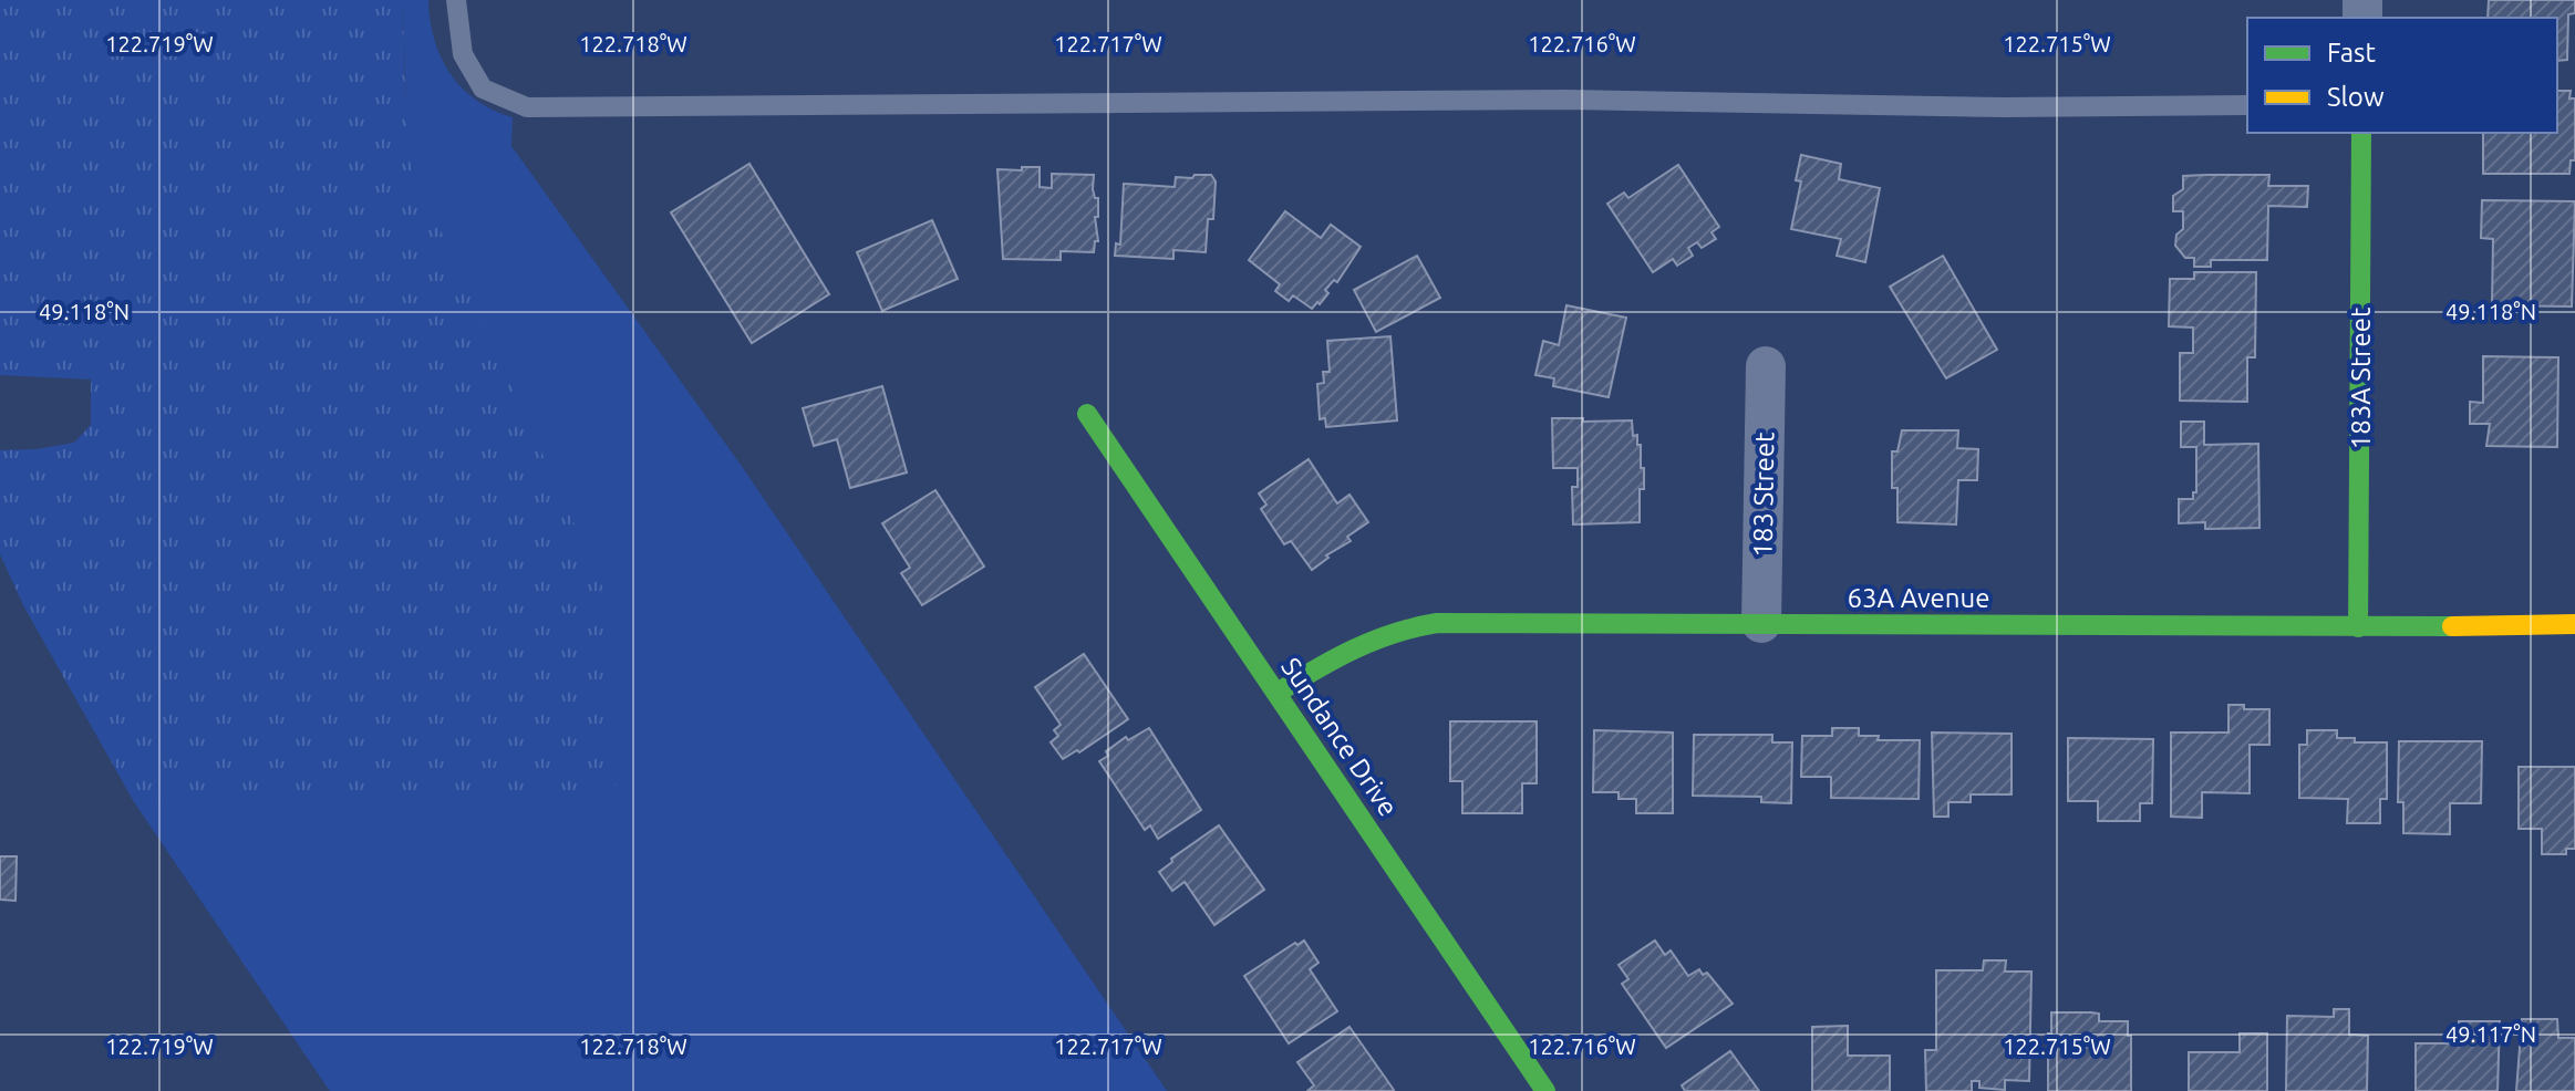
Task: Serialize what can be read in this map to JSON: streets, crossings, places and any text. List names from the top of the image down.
{
  "streets": {
    "street": [
      "183A Street",
      "183 Street",
      "63A Avenue",
      "Sundance Drive"
    ]
  },
  "crossings": [
    ["183A Street", "63A Avenue"],
    ["183 Street", "63A Avenue"],
    ["63A Avenue", "Sundance Drive"]
  ],
  "legend": ["Fast", "Slow"],
  "coordinates": [
    "122.719°W",
    "122.718°W",
    "122.717°W",
    "122.716°W",
    "122.715°W",
    "49.118°N",
    "49.117°N"
  ]
}
